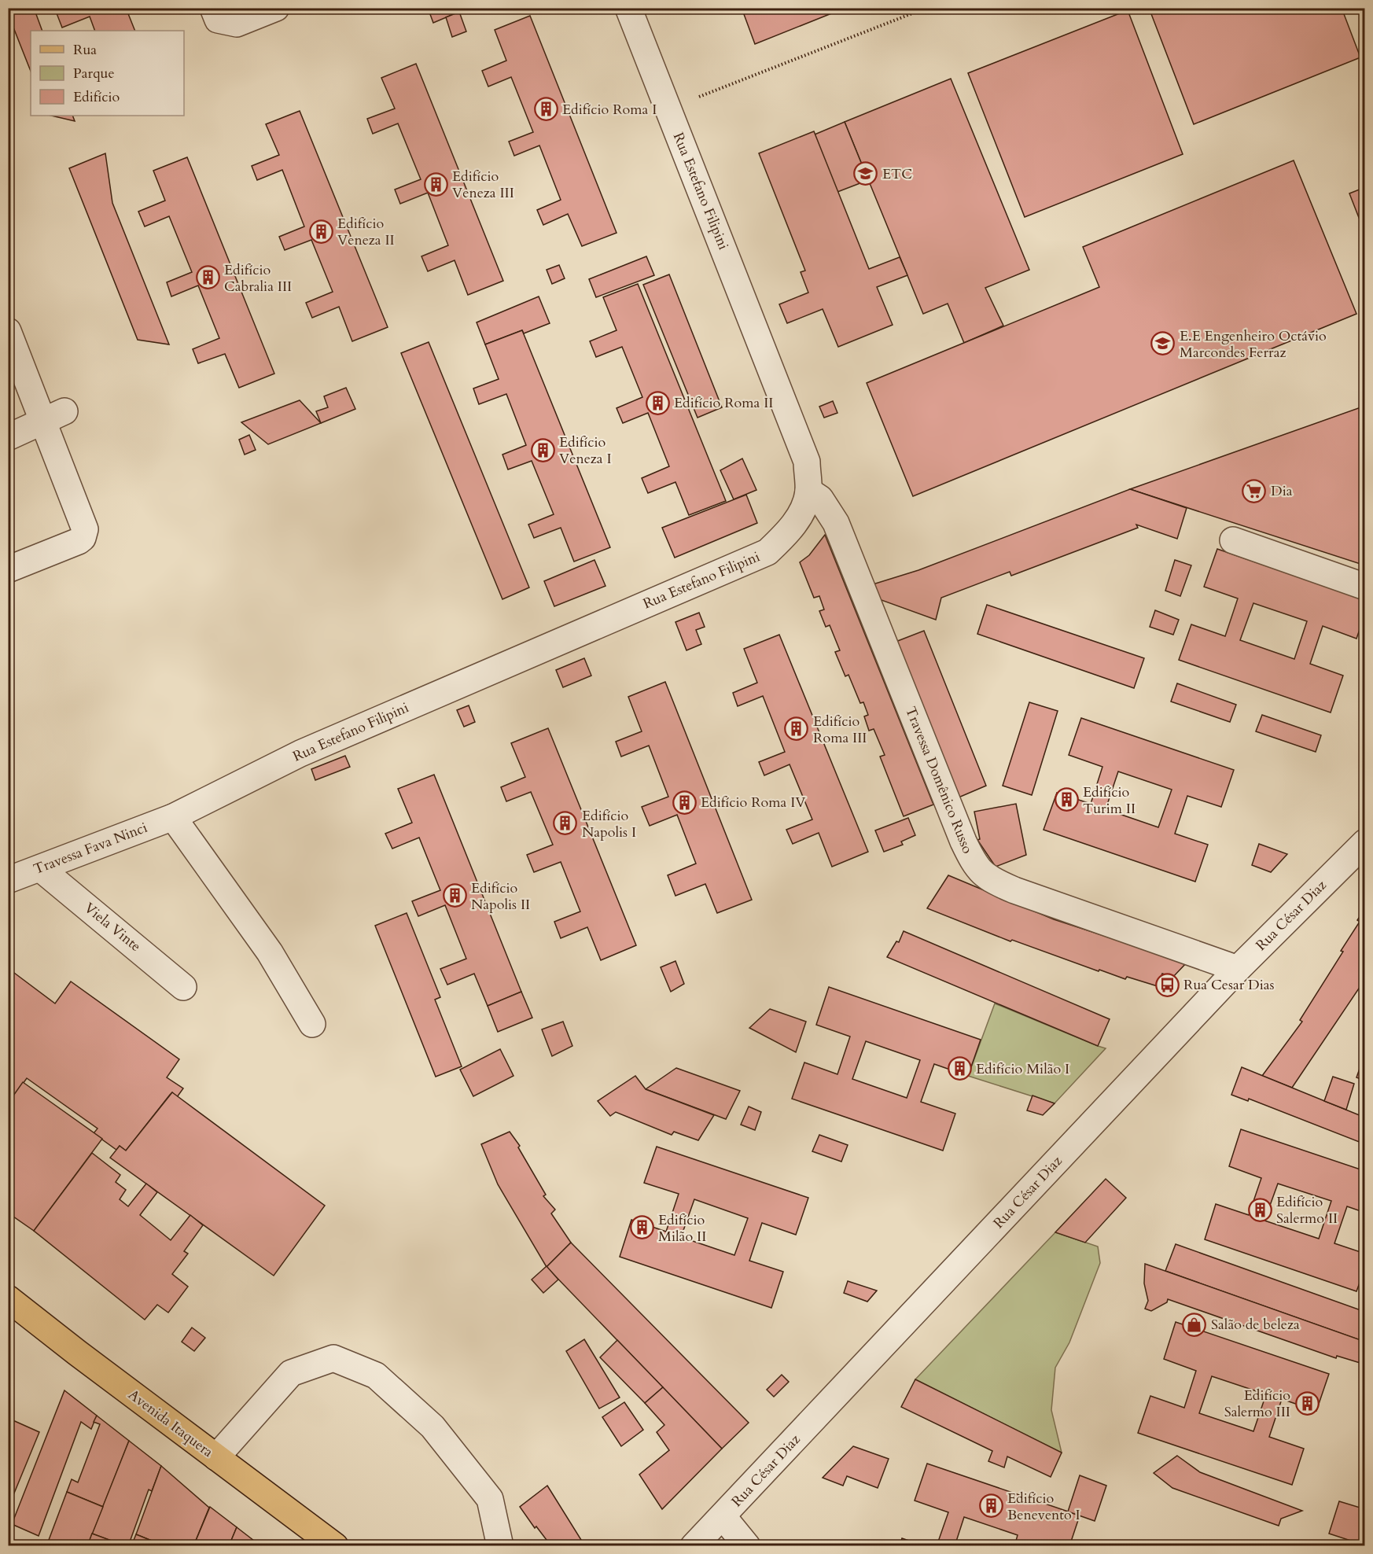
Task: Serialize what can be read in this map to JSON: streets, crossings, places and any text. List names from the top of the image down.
{
  "streets": {
    "main road": ["Avenida Itaquera"],
    "street": [
      "Rua Estefano Filipini",
      "Travessa Domênico Russo",
      "Travessa Fava Ninci",
      "Rua César Diaz",
      "Viela Vinte"
    ]
  },
  "crossings": [
    ["Rua Estefano Filipini", "Travessa Domênico Russo"],
    ["Rua Estefano Filipini", "Travessa Fava Ninci"],
    ["Travessa Domênico Russo", "Rua César Diaz"],
    ["Travessa Fava Ninci", "Viela Vinte"]
  ],
  "places": {
    "building": [
      "Edifício Roma I",
      "Edifício Veneza III",
      "Edifício Veneza II",
      "Edifício Cabralia III",
      "Edifício Roma II",
      "Edifício Veneza I",
      "Edifício Roma III",
      "Edifício Turim II",
      "Edifício Roma IV",
      "Edifício Napolis I",
      "Edifício Napolis II",
      "Edifício Milão I",
      "Edifício Salermo II",
      "Edifício Milão II",
      "Edifício Salermo III",
      "Edifício Benevento I"
    ],
    "school or university": ["ETC", "E.E Engenheiro Octávio Marcondes Ferraz"],
    "supermarket": ["Dia"],
    "bus stop": ["Rua Cesar Dias"],
    "shop": ["Salão de beleza"]
  },
  "legend": ["Rua", "Parque", "Edifício"]
}
